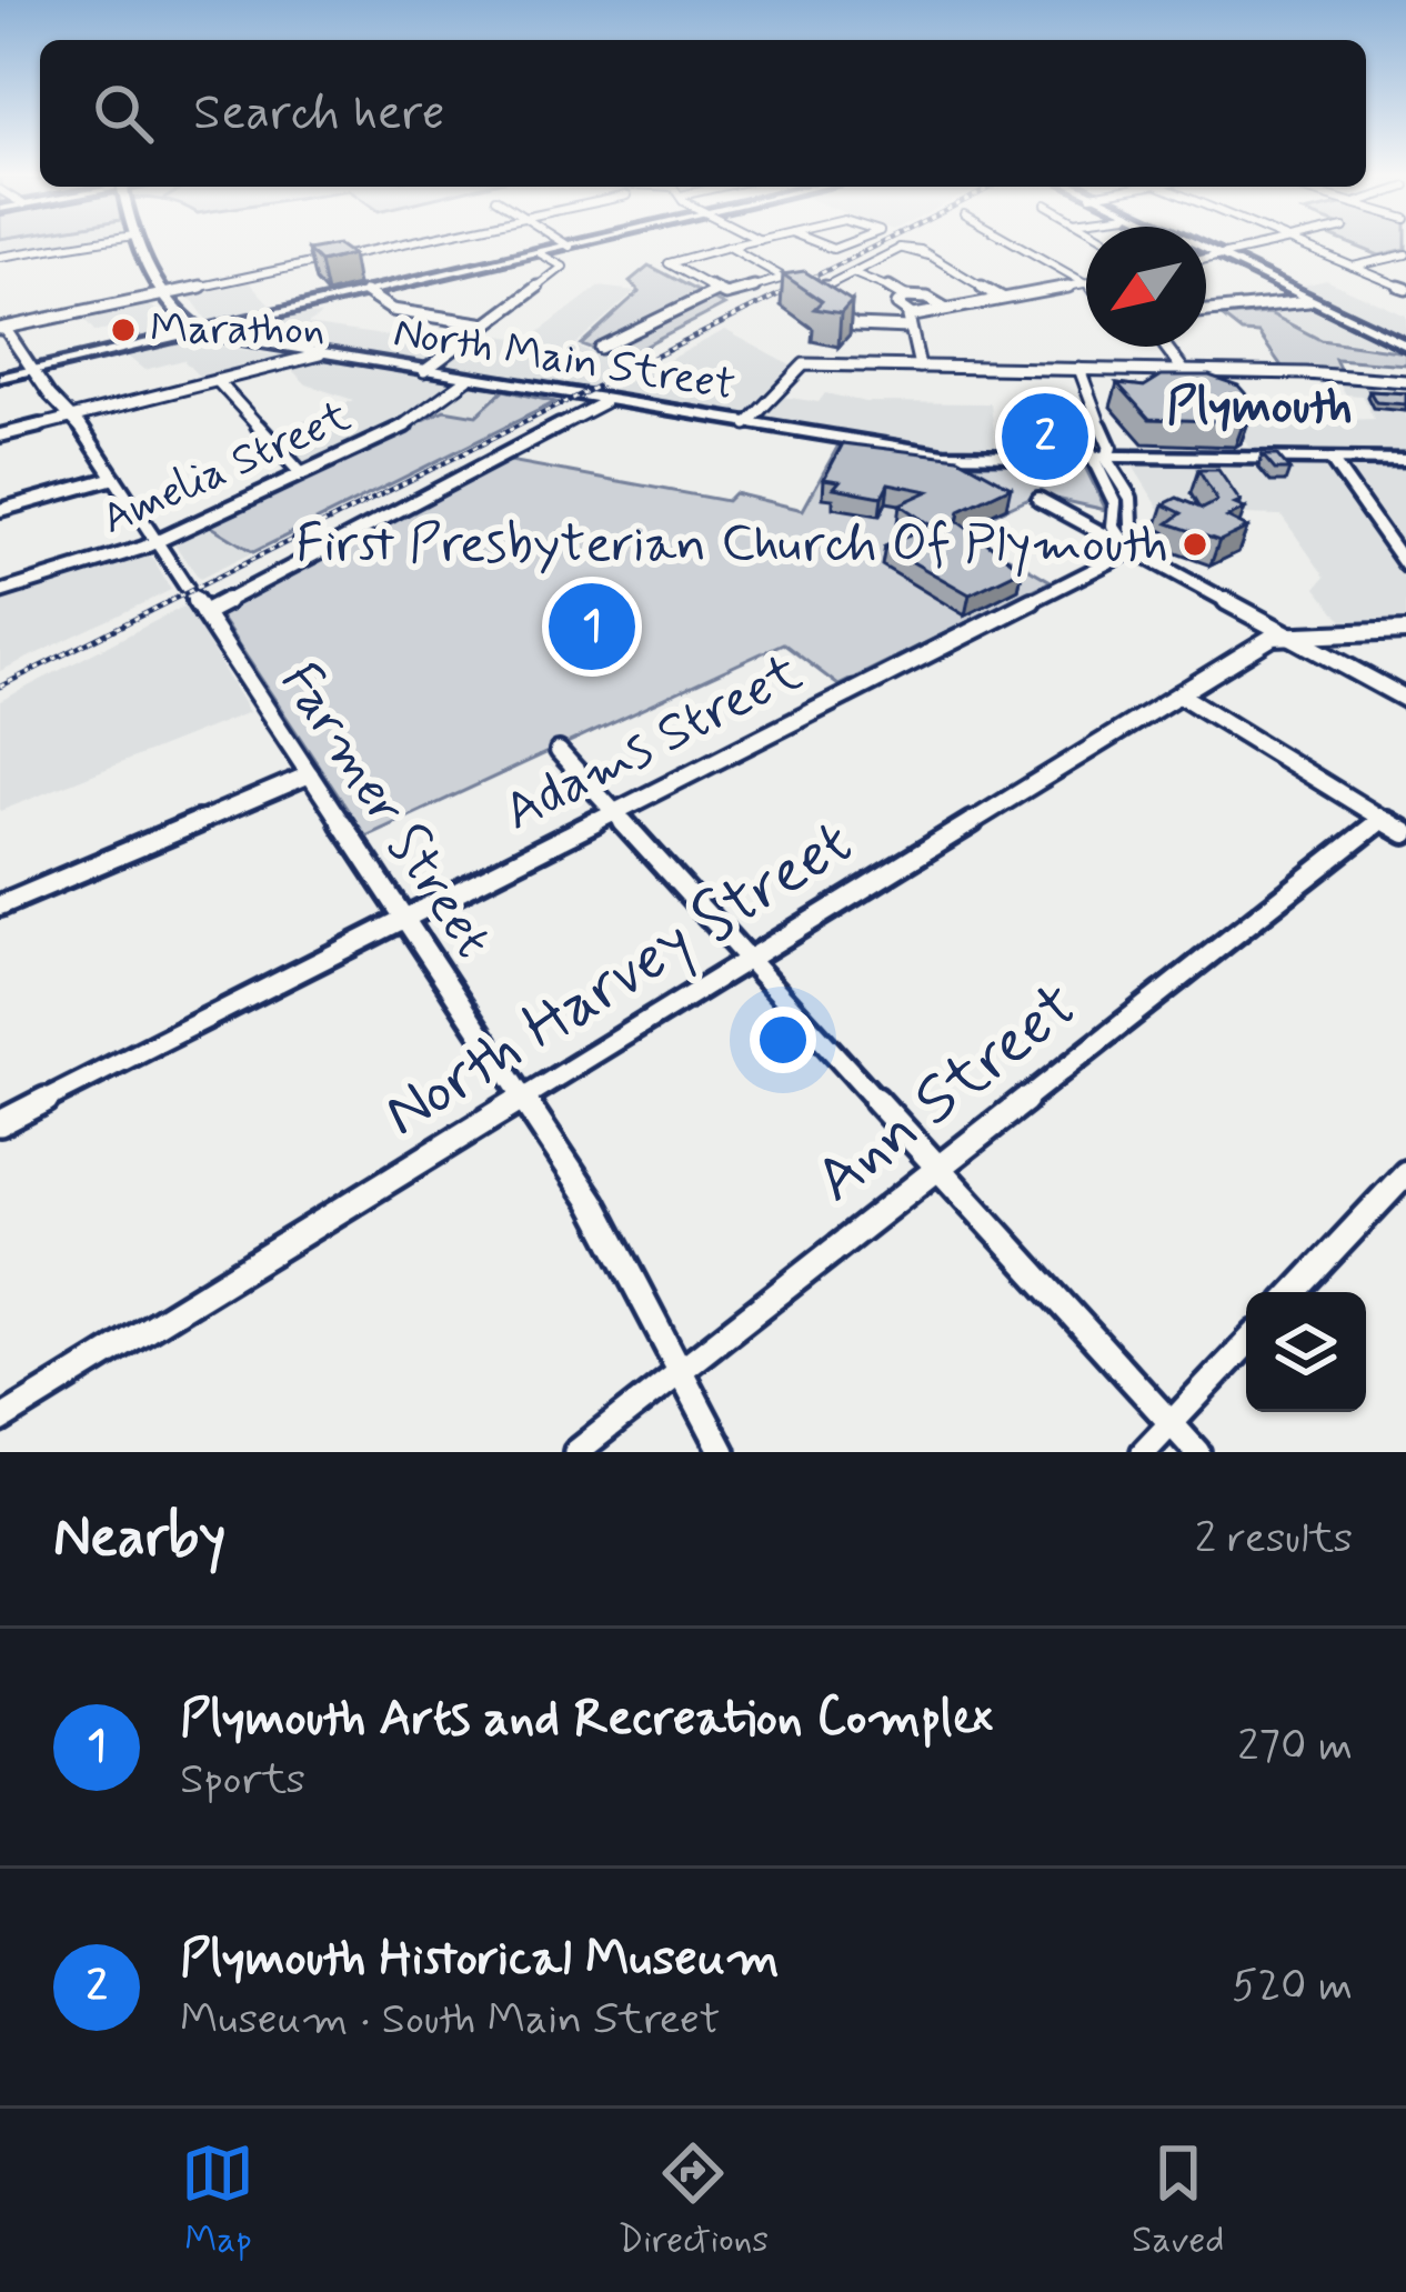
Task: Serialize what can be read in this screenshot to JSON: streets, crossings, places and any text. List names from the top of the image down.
{
  "streets": {
    "main road": ["North Main Street"],
    "street": [
      "Amelia Street",
      "Adams Street",
      "Farmer Street",
      "North Harvey Street",
      "Ann Street"
    ]
  },
  "crossings": [
    ["North Main Street", "Amelia Street"],
    ["Amelia Street", "Farmer Street"],
    ["Adams Street", "Farmer Street"],
    ["Farmer Street", "North Harvey Street"],
    ["Farmer Street", "Ann Street"]
  ],
  "districts": ["Plymouth"],
  "places": ["Marathon", "First Presbyterian Church Of Plymouth"],
  "north": "bottom left",
  "page": {
    "search": "Search here",
    "pins": ["2", "1"],
    "heading": ["Nearby", "2 results"],
    "list": [
      {
        "mark": "1",
        "name": "Plymouth Arts and Recreation Complex",
        "note": "Sports",
        "value": "270 m"
      },
      {
        "mark": "2",
        "name": "Plymouth Historical Museum",
        "note": "Museum · South Main Street",
        "value": "520 m"
      }
    ],
    "nav": ["Map", "Directions", "Saved"]
  }
}
